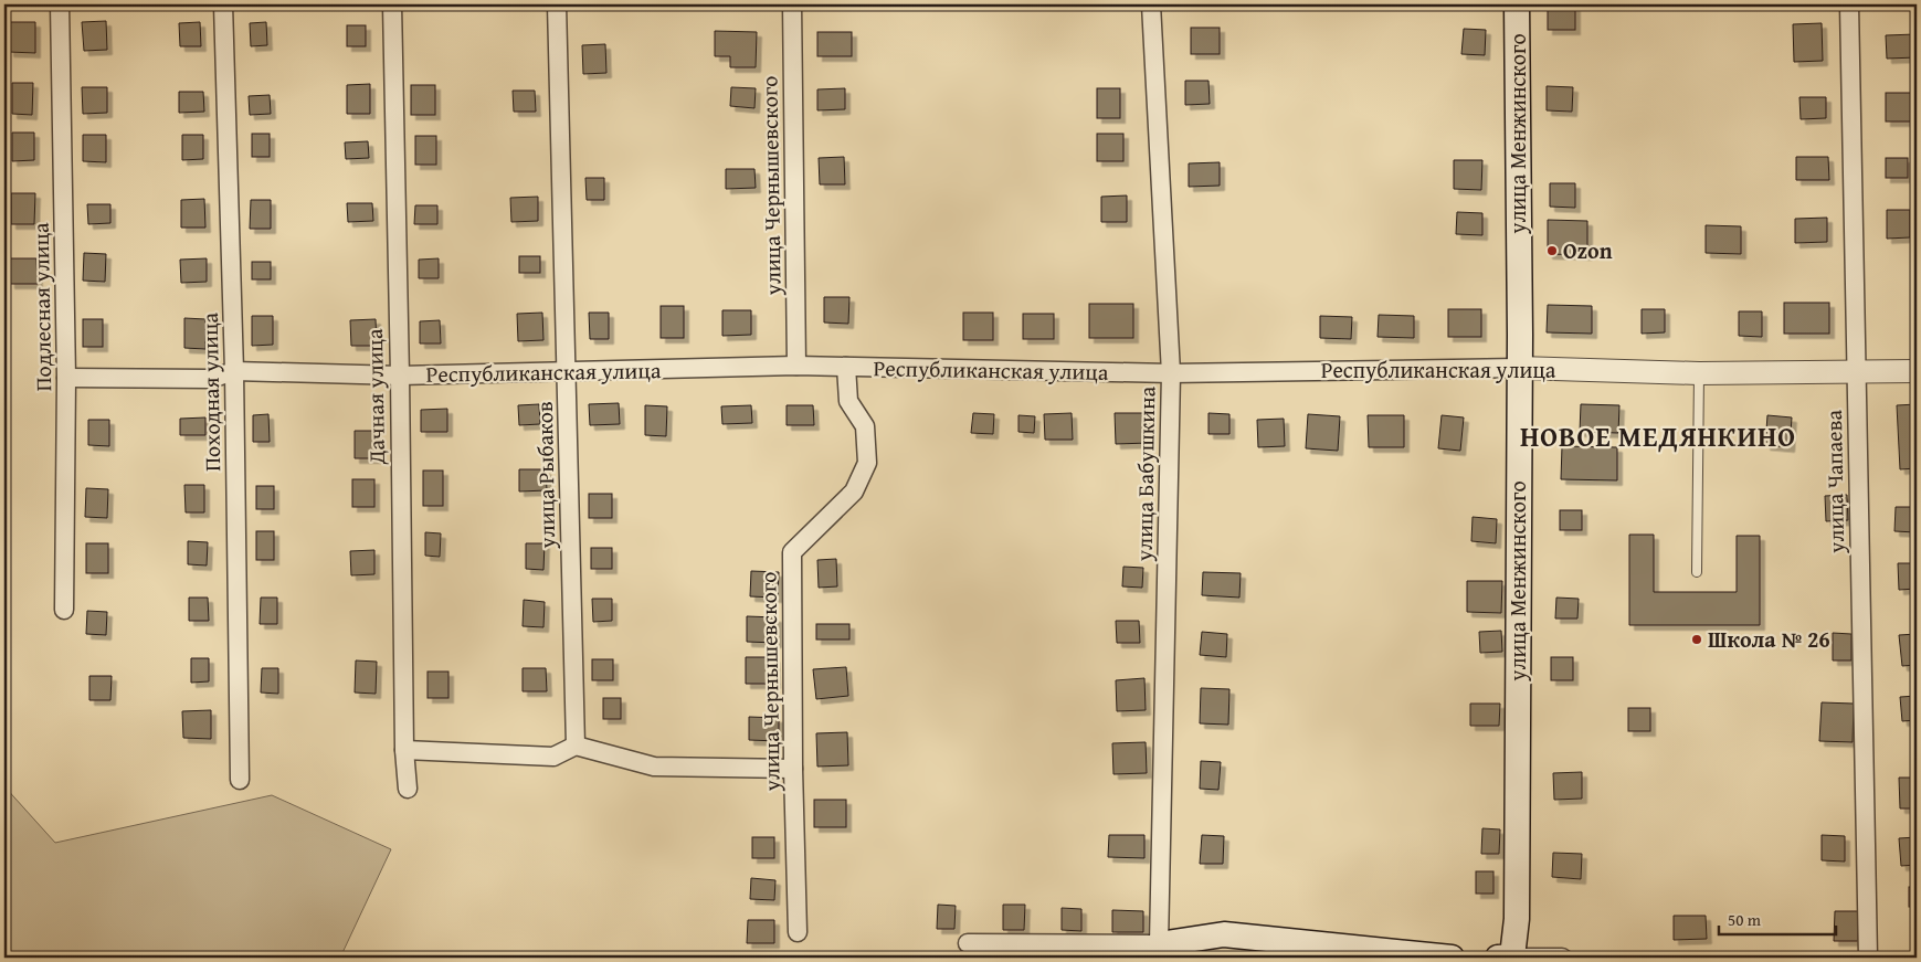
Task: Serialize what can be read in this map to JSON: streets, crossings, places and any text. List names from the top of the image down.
{
  "streets": {
    "main road": ["улица Менжинского"],
    "street": [
      "улица Чернышевского",
      "Подлесная улица",
      "Республиканская улица",
      "Походная улица",
      "Дачная улица",
      "улица Бабушкина",
      "улица Рыбаков",
      "улица Чапаева"
    ]
  },
  "crossings": [
    ["улица Менжинского", "Республиканская улица"],
    ["улица Чернышевского", "Республиканская улица"],
    ["Подлесная улица", "Республиканская улица"],
    ["Республиканская улица", "Походная улица"],
    ["Республиканская улица", "Дачная улица"],
    ["Республиканская улица", "улица Бабушкина"],
    ["Республиканская улица", "улица Рыбаков"],
    ["Республиканская улица", "улица Чапаева"]
  ],
  "districts": ["НОВОЕ МЕДЯНКИНО"],
  "places": ["Ozon", "Школа № 26"],
  "scale_bar": "50 m"
}
